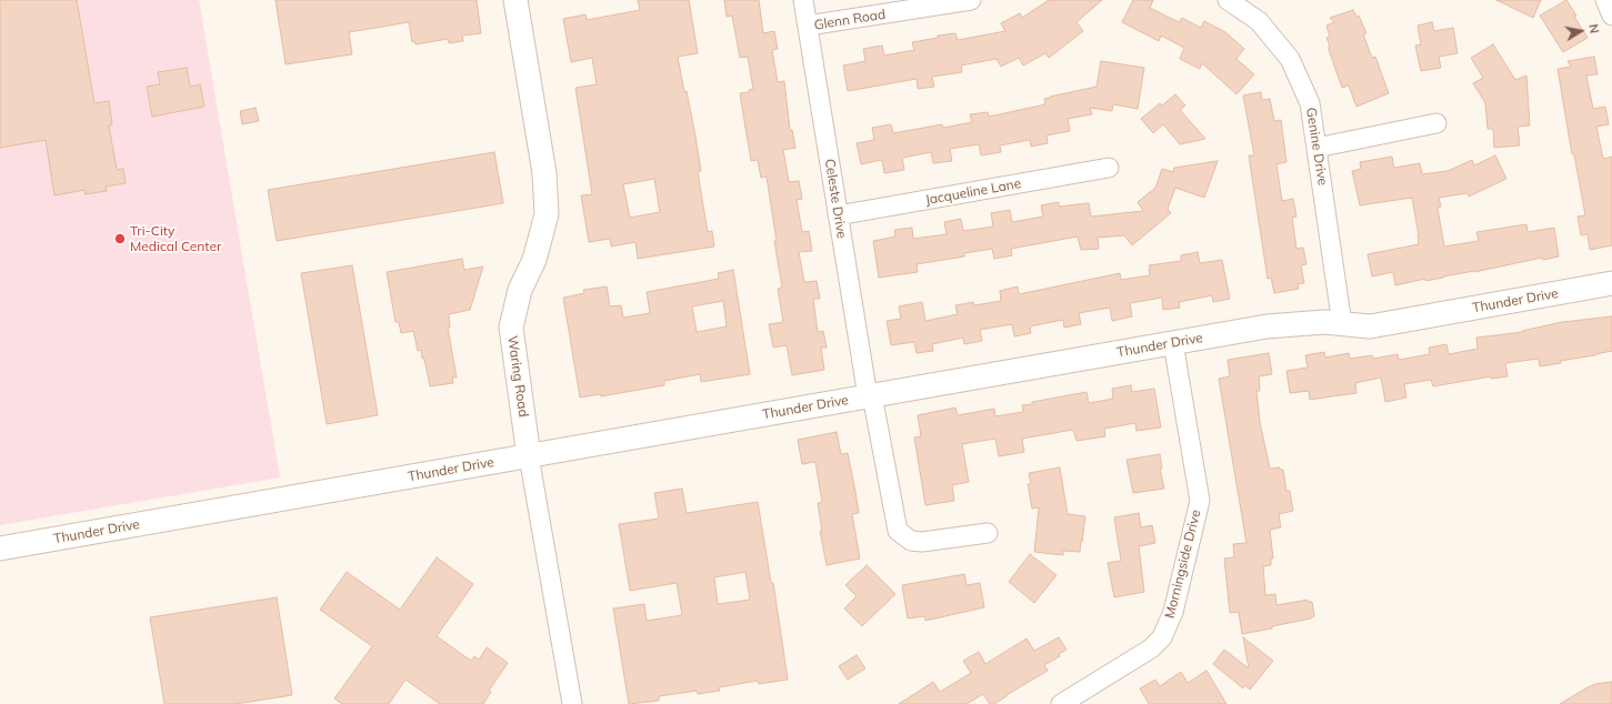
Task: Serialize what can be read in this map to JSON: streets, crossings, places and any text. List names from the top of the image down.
{
  "streets": {
    "street": [
      "Glenn Road",
      "Genine Drive",
      "Jacqueline Lane",
      "Celeste Drive",
      "Thunder Drive",
      "Waring Road",
      "Morningside Drive"
    ]
  },
  "crossings": [
    ["Glenn Road", "Celeste Drive"],
    ["Genine Drive", "Thunder Drive"],
    ["Jacqueline Lane", "Celeste Drive"],
    ["Celeste Drive", "Thunder Drive"],
    ["Thunder Drive", "Waring Road"],
    ["Thunder Drive", "Morningside Drive"]
  ],
  "places": ["Tri-City Medical Center"],
  "north": "right"
}
